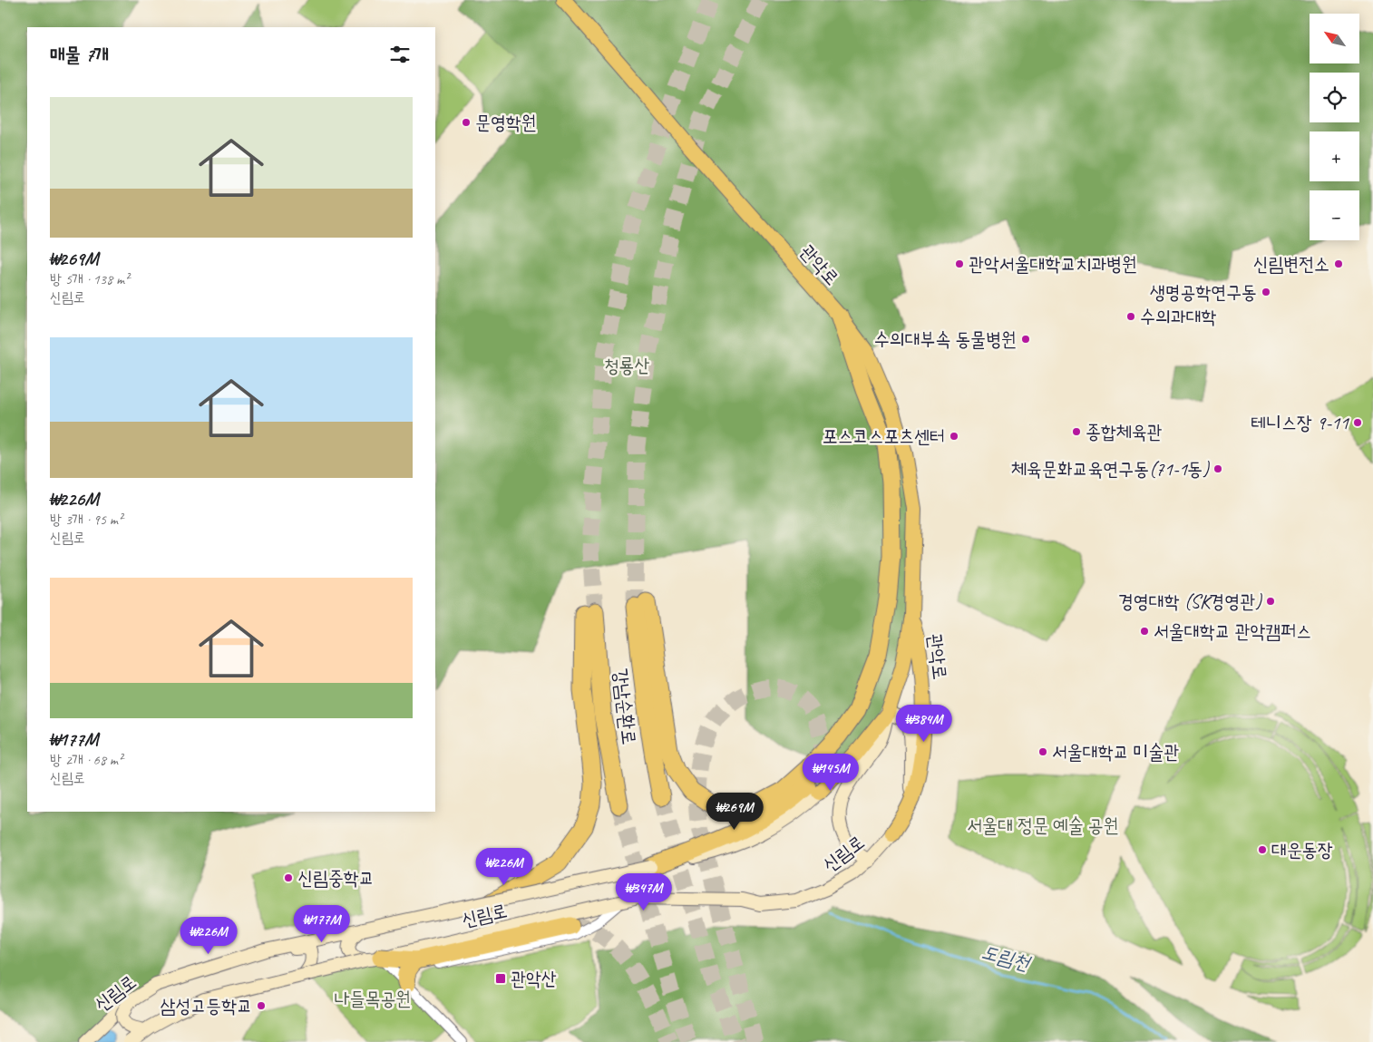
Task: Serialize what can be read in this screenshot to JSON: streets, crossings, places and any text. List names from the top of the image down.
{
  "streets": {
    "highway": ["강남순환로"],
    "main road": ["관악로", "신림로"]
  },
  "crossings": [
    ["관악로", "강남순환로"],
    ["관악로", "신림로"],
    ["강남순환로", "신림로"]
  ],
  "water": ["도림천"],
  "parks": ["청룡산", "서울대 정문 예술 공원", "나들목공원"],
  "places": {
    "other": [
      "문영학원",
      "관악서울대학교치과병원",
      "신림변전소",
      "생명공학연구동",
      "수의과대학",
      "수의대부속 동물병원",
      "테니스장 9-11",
      "종합체육관",
      "포스코스포츠센터",
      "체육문화교육연구동(71-1동)",
      "경영대학 (SK경영관)",
      "서울대학교 관악캠퍼스",
      "서울대학교 미술관",
      "대운동장",
      "신림중학교",
      "삼성고등학교"
    ],
    "transit": ["관악산"]
  },
  "north": "top left",
  "page": {
    "map_buttons": ["+", "−"],
    "heading": "매물 7개",
    "list": [
      {
        "name": "₩269M",
        "note": "방 5개 · 138 m² · 신림로"
      },
      {
        "name": "₩226M",
        "note": "방 3개 · 95 m² · 신림로"
      },
      {
        "name": "₩177M",
        "note": "방 2개 · 68 m² · 신림로"
      }
    ],
    "price": [
      "₩384M",
      "₩145M",
      "₩269M",
      "₩226M",
      "₩347M",
      "₩177M",
      "₩226M"
    ]
  }
}
